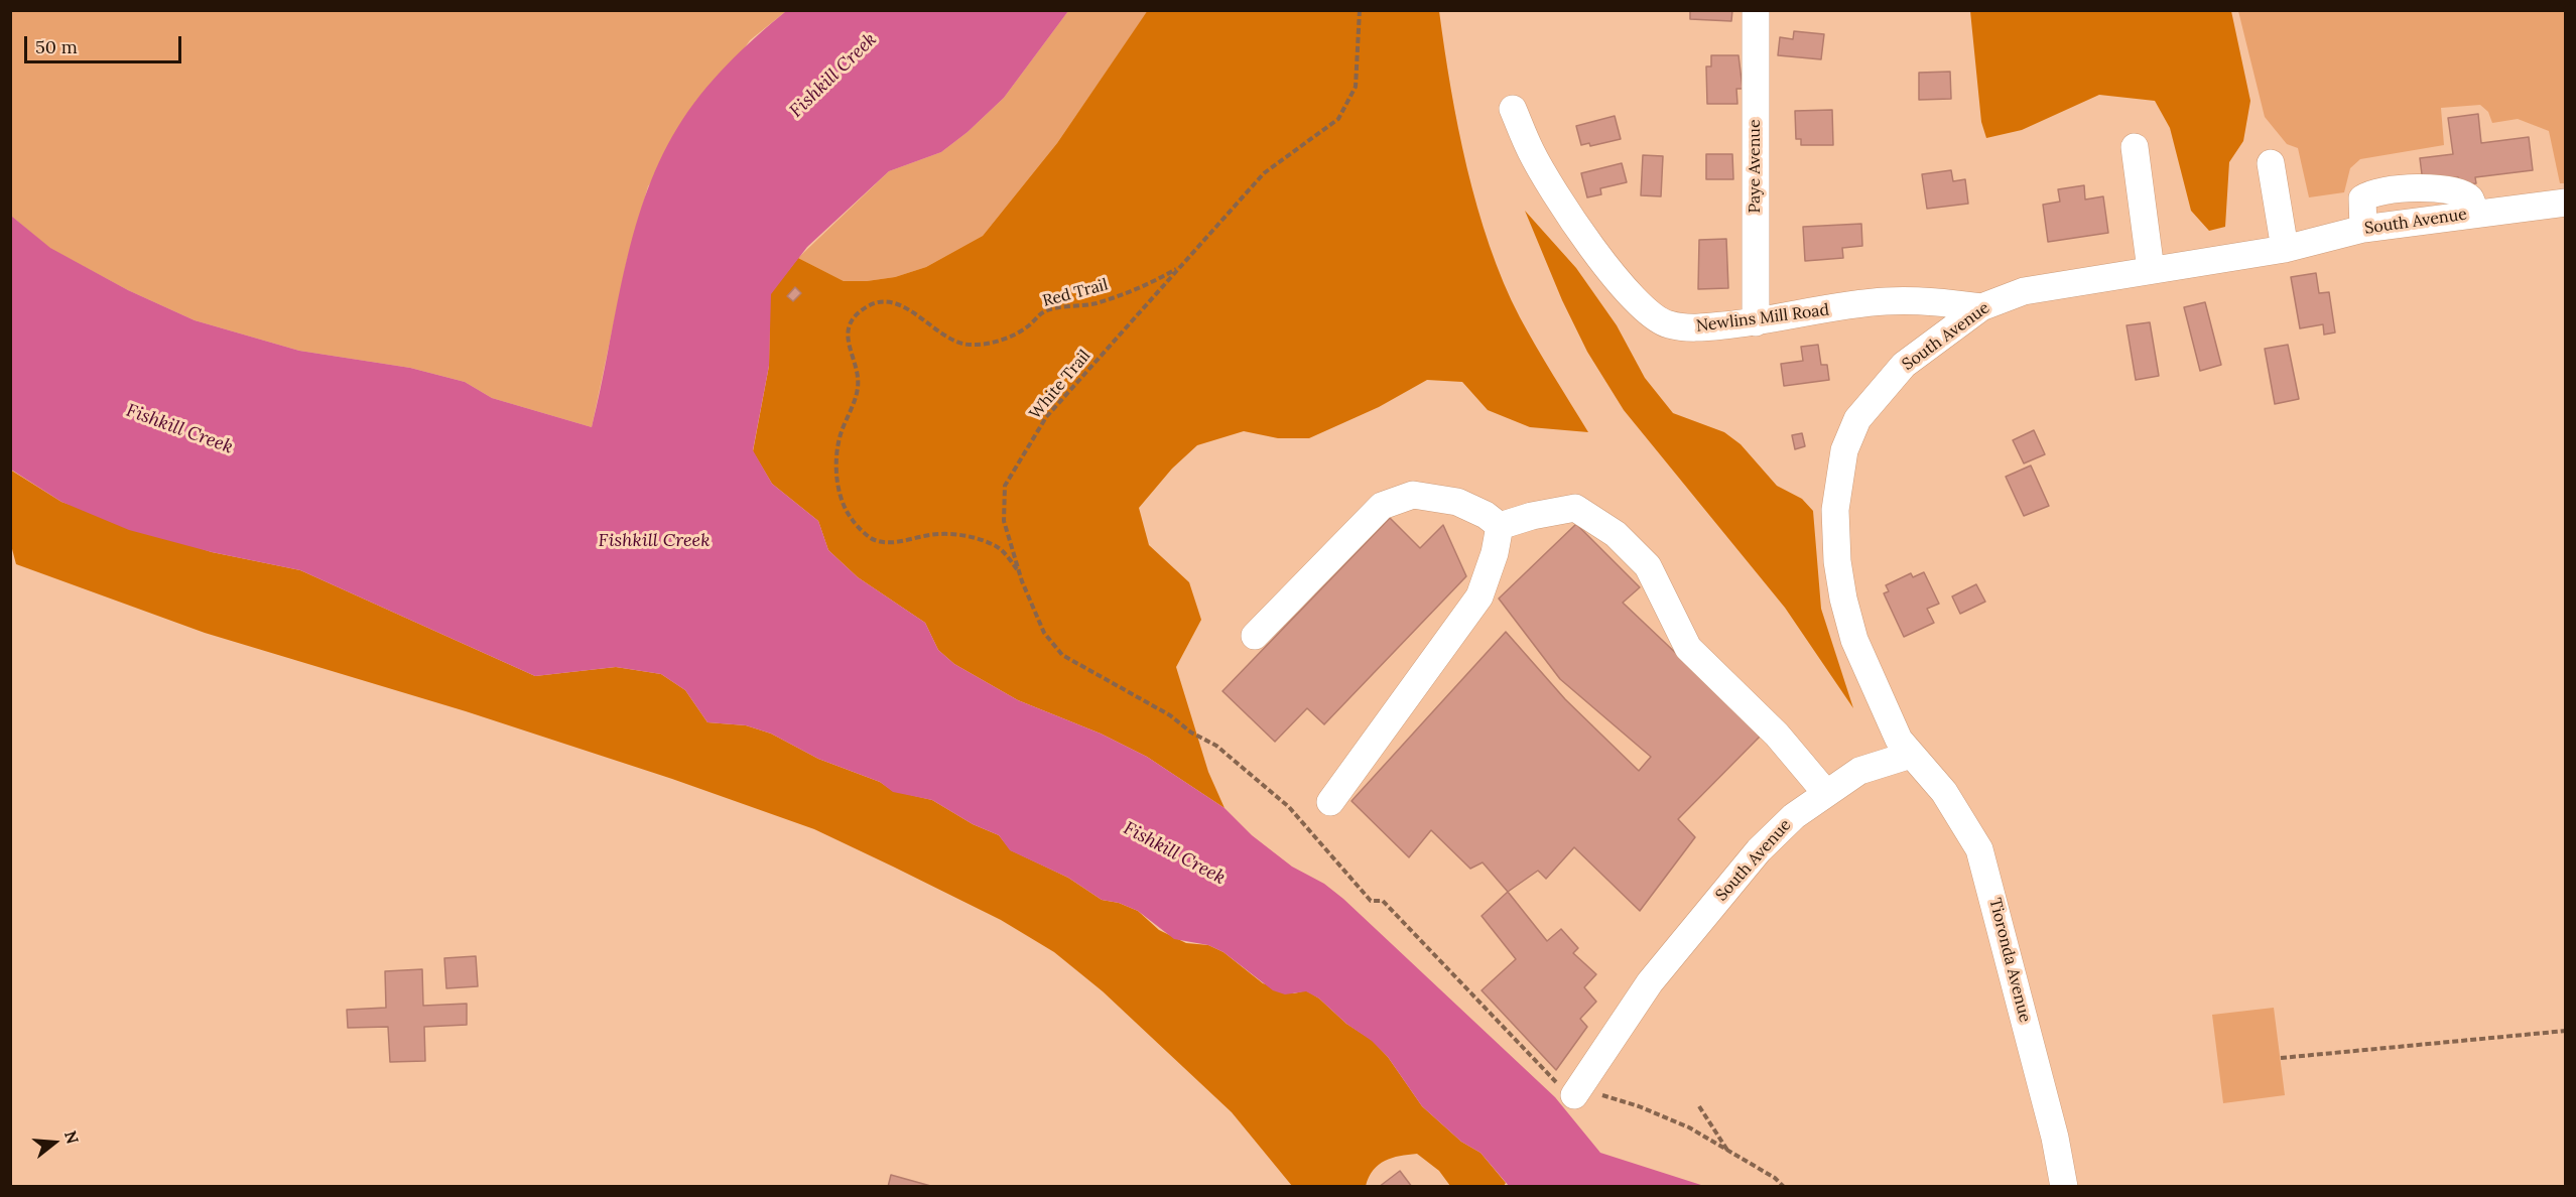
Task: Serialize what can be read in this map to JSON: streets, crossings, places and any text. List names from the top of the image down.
{
  "streets": {
    "street": [
      "Paye Avenue",
      "South Avenue",
      "Newlins Mill Road",
      "Tioronda Avenue"
    ],
    "path": ["Red Trail", "White Trail"]
  },
  "crossings": [
    ["Paye Avenue", "Newlins Mill Road"],
    ["South Avenue", "Newlins Mill Road"],
    ["South Avenue", "White Trail"],
    ["South Avenue", "Tioronda Avenue"],
    ["Red Trail", "White Trail"]
  ],
  "water": ["Fishkill Creek"],
  "scale_bar": "50 m",
  "north": "right"
}
